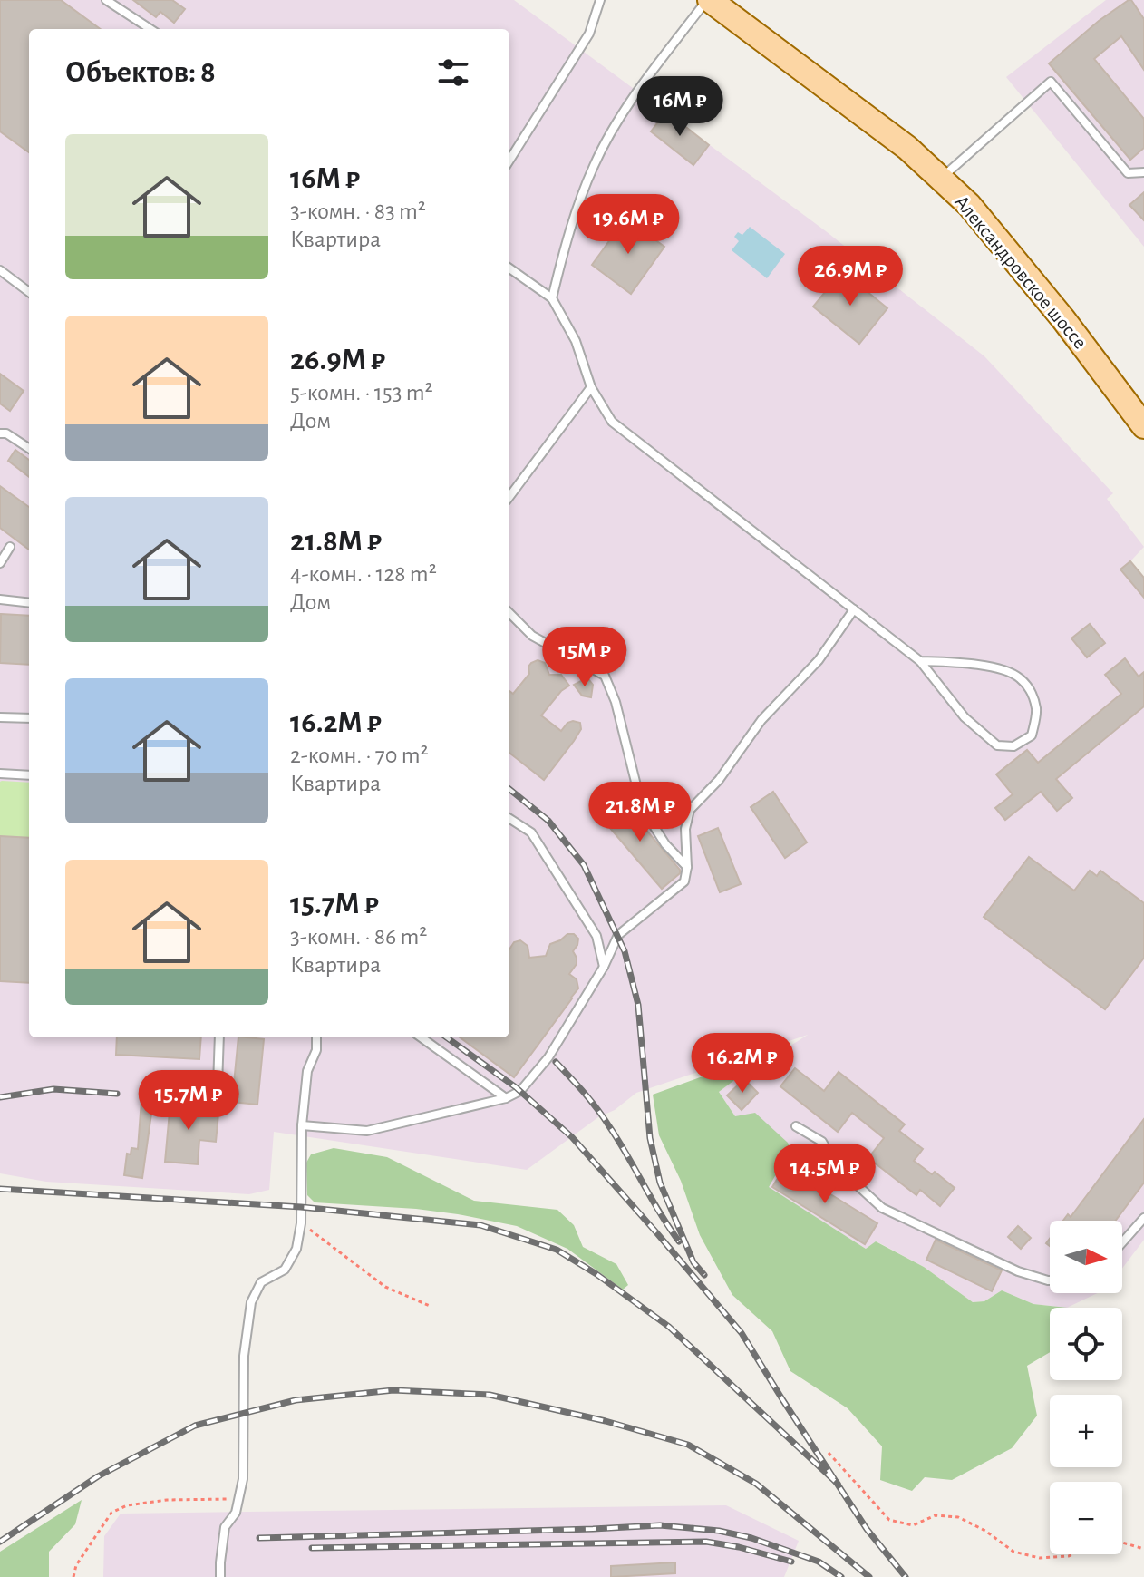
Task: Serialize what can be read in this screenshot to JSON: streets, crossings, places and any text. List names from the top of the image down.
{
  "streets": {
    "main road": ["Александровское шоссе"]
  },
  "north": "right",
  "page": {
    "heading": "Объектов: 8",
    "price": [
      "16M ₽",
      "19.6M ₽",
      "26.9M ₽",
      "15M ₽",
      "21.8M ₽",
      "16.2M ₽",
      "15.7M ₽",
      "14.5M ₽"
    ],
    "list": [
      {
        "name": "16M ₽",
        "note": "3-комн. · 83 m² · Квартира"
      },
      {
        "name": "26.9M ₽",
        "note": "5-комн. · 153 m² · Дом"
      },
      {
        "name": "21.8M ₽",
        "note": "4-комн. · 128 m² · Дом"
      },
      {
        "name": "16.2M ₽",
        "note": "2-комн. · 70 m² · Квартира"
      },
      {
        "name": "15.7M ₽",
        "note": "3-комн. · 86 m² · Квартира"
      }
    ],
    "map_buttons": ["+", "−"]
  }
}
